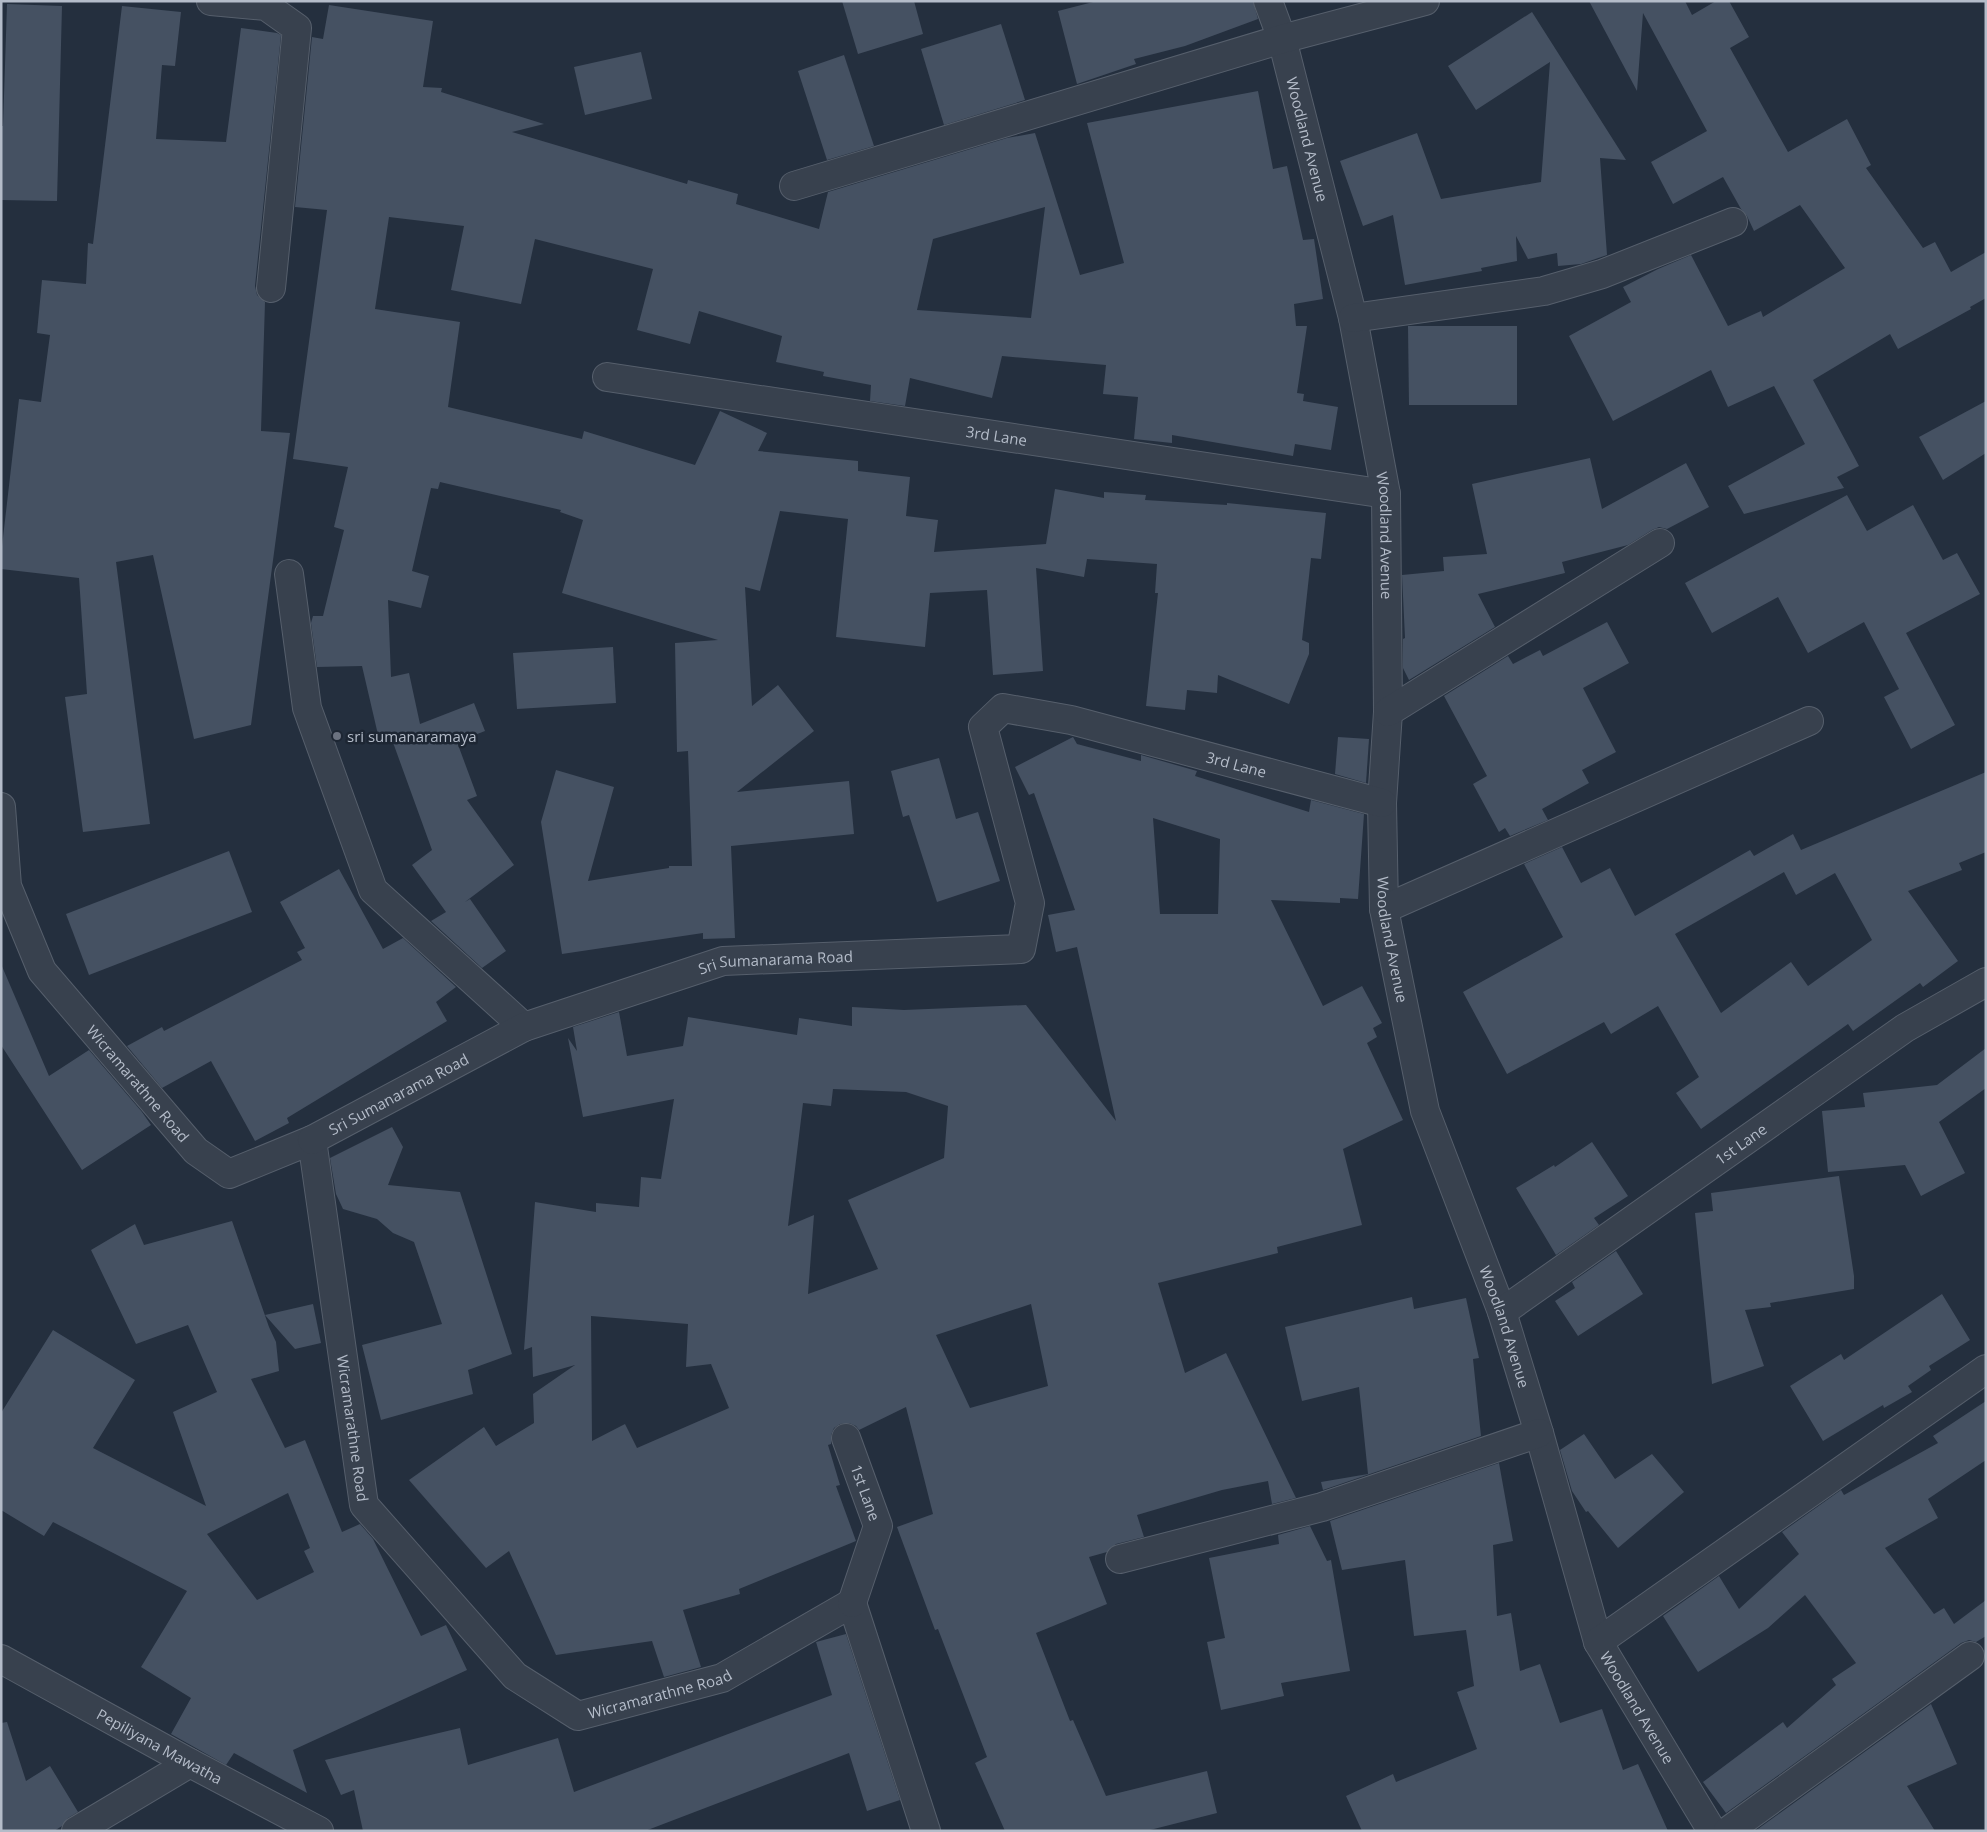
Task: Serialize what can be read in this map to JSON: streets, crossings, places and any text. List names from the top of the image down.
{
  "streets": {
    "street": [
      "Woodland Avenue",
      "3rd Lane",
      "Sri Sumanarama Road",
      "Wicramarathne Road",
      "1st Lane",
      "Pepiliyana Mawatha"
    ]
  },
  "crossings": [
    ["Woodland Avenue", "3rd Lane"],
    ["Woodland Avenue", "1st Lane"],
    ["3rd Lane", "Sri Sumanarama Road"],
    ["Sri Sumanarama Road", "Wicramarathne Road"],
    ["Wicramarathne Road", "1st Lane"]
  ],
  "places": ["sri sumanaramaya"]
}
